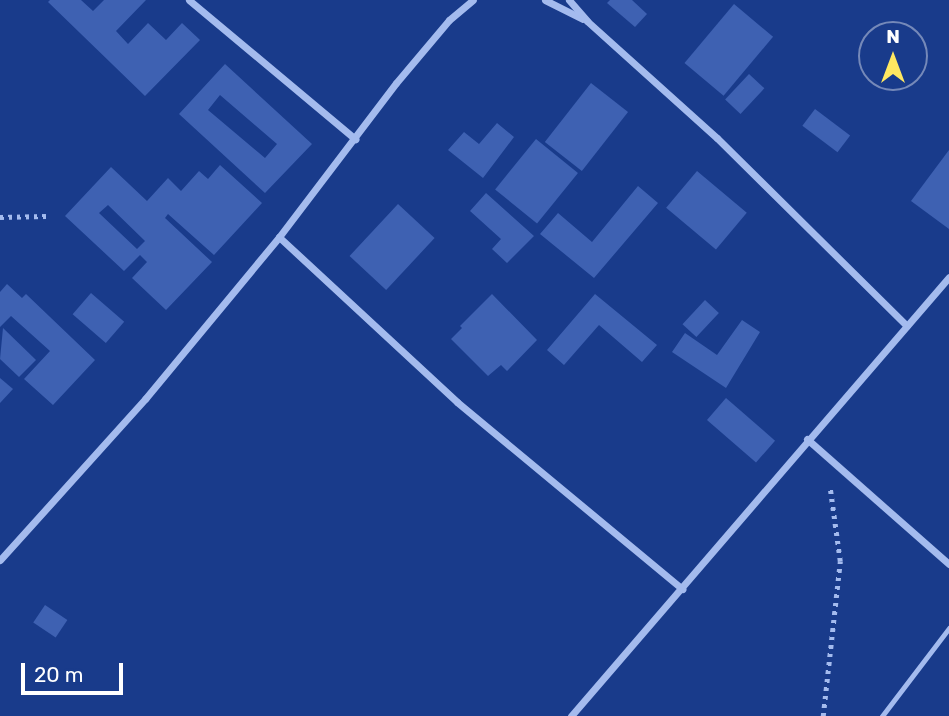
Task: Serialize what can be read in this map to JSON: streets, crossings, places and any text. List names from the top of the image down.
{
  "scale_bar": "20 m",
  "north": "top"
}
